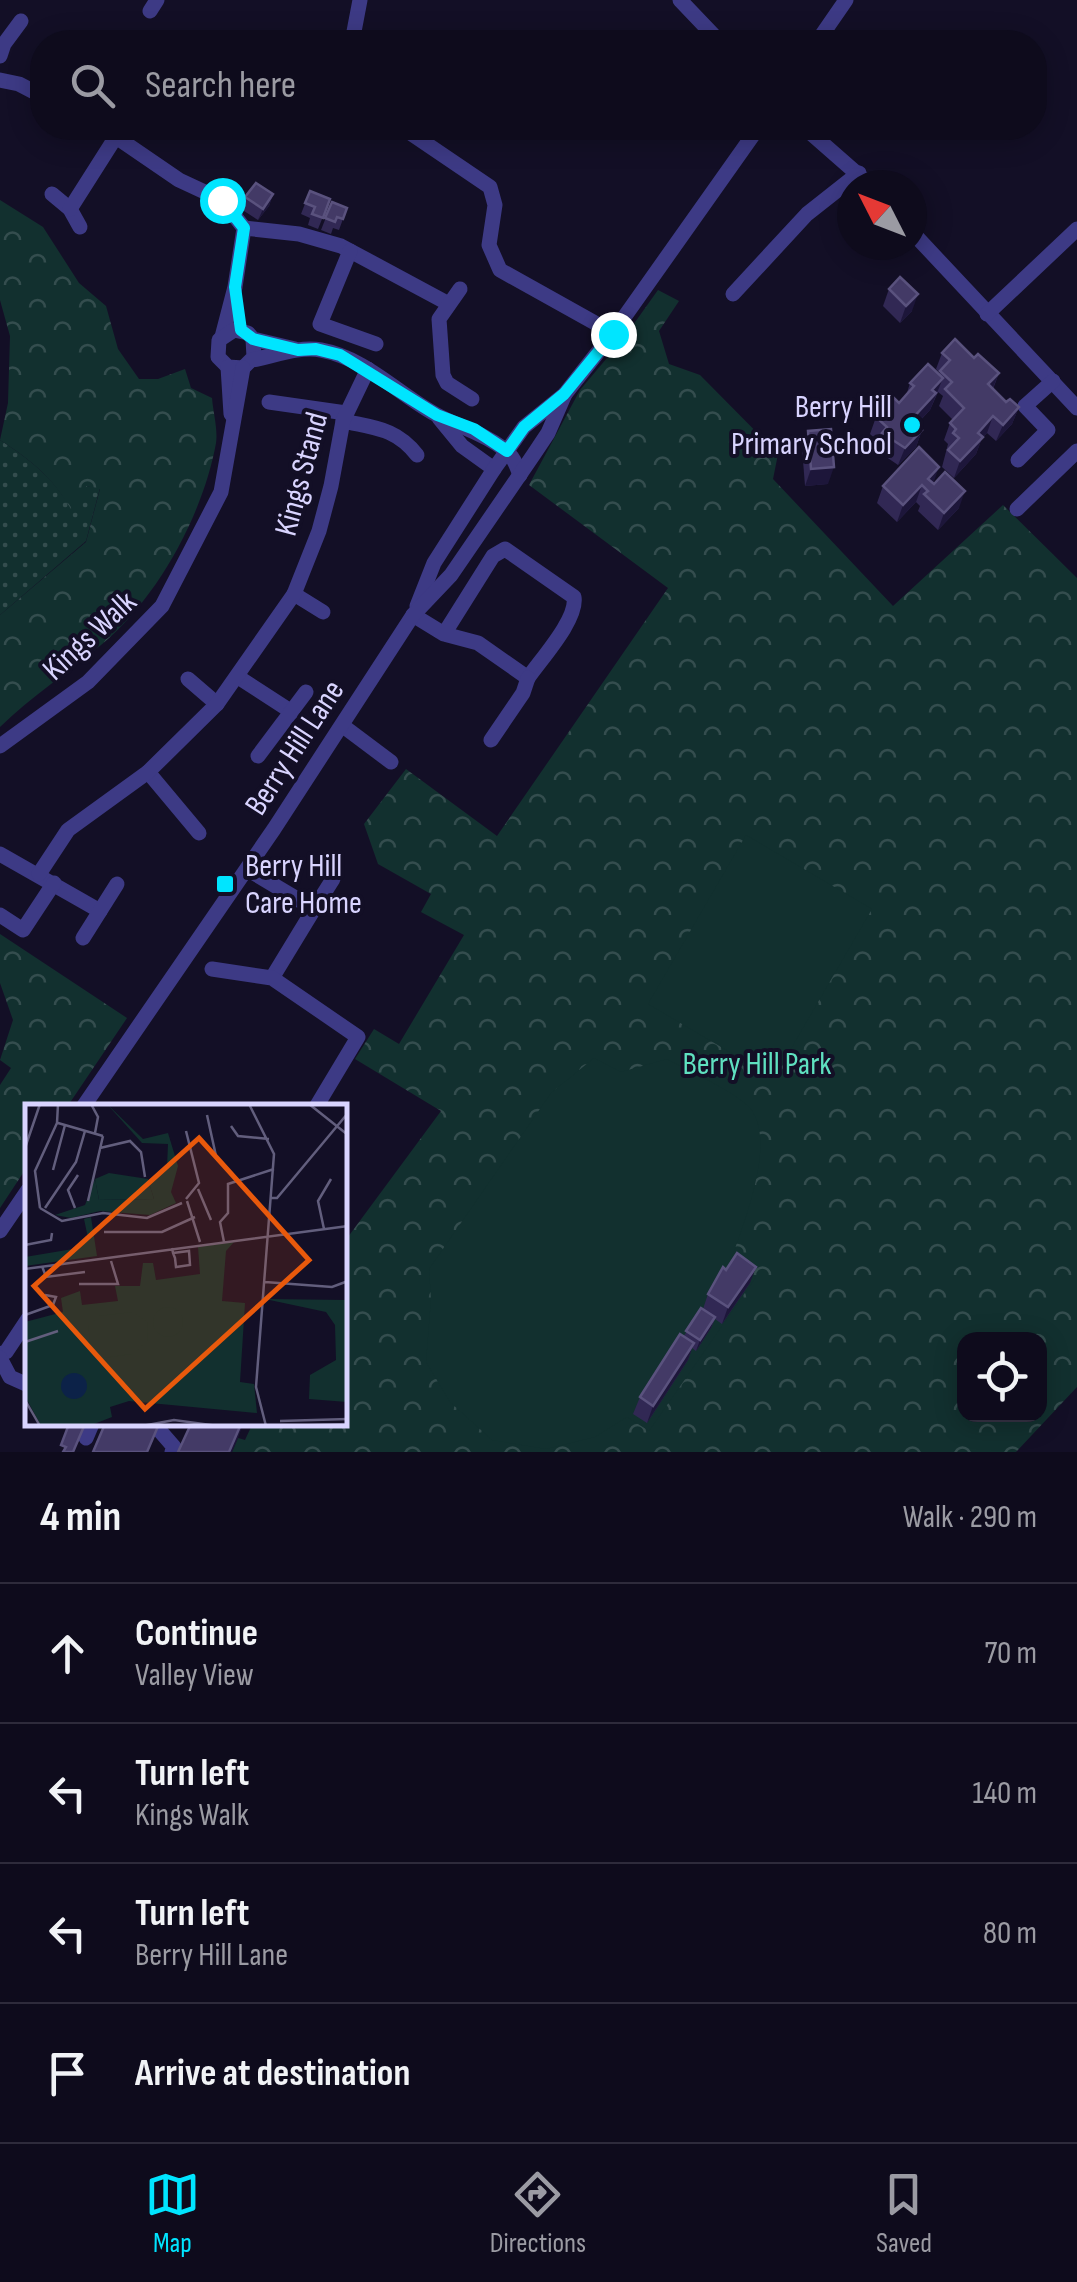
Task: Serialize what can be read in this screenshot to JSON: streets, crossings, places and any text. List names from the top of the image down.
{
  "streets": {
    "street": ["Kings Stand", "Kings Walk", "Berry Hill Lane"]
  },
  "parks": ["Berry Hill Park"],
  "places": {
    "other": ["Berry Hill Primary School"],
    "transit": ["Berry Hill Care Home"]
  },
  "north": "top left",
  "page": {
    "search": "Search here",
    "heading": ["4 min", "Walk · 290 m"],
    "list": [
      ["Continue", "Valley View", "70 m"],
      ["Turn left", "Kings Walk", "140 m"],
      ["Turn left", "Berry Hill Lane", "80 m"],
      "Arrive at destination"
    ],
    "nav": ["Map", "Directions", "Saved"]
  }
}
